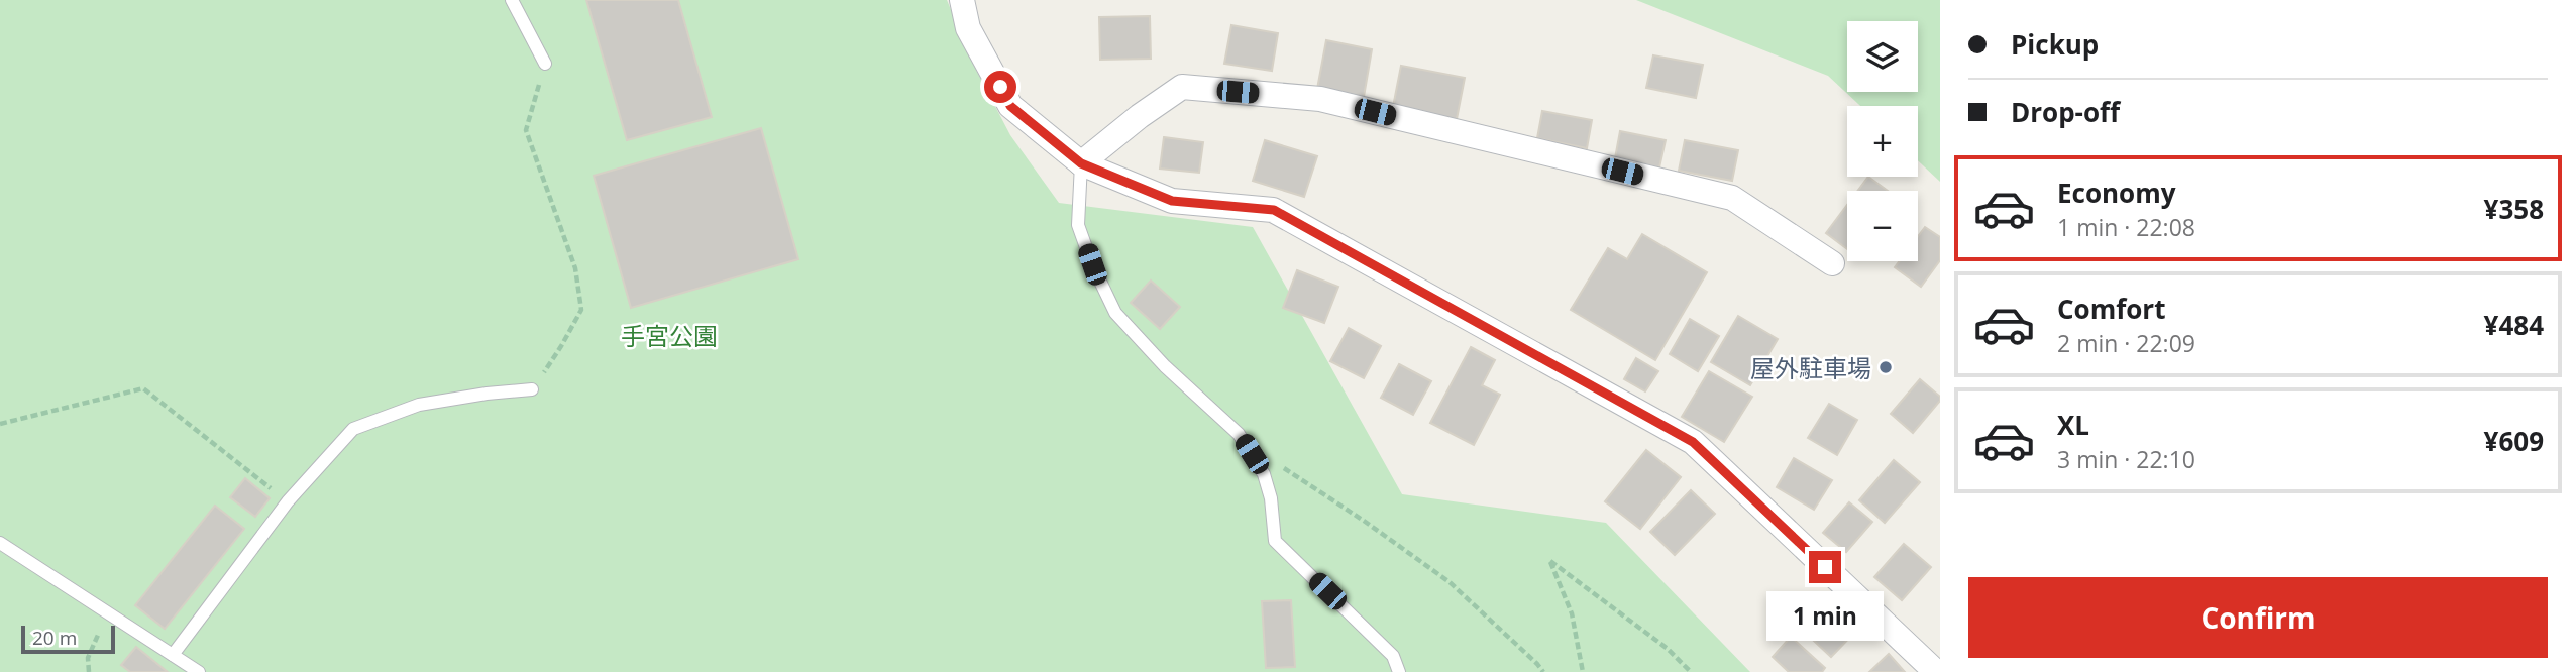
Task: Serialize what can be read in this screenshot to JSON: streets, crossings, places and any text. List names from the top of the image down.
{
  "parks": ["手宮公園"],
  "places": ["屋外駐車場"],
  "scale_bar": "20 m",
  "page": {
    "banner": ["Pickup", "Drop-off"],
    "map_buttons": ["+", "−"],
    "list": [
      {
        "name": "Economy",
        "note": "1 min · 22:08",
        "value": "¥358"
      },
      {
        "name": "Comfort",
        "note": "2 min · 22:09",
        "value": "¥484"
      },
      {
        "name": "XL",
        "note": "3 min · 22:10",
        "value": "¥609"
      }
    ],
    "buttons": "Confirm",
    "bubble": "1 min",
    "scale": "20 m"
  }
}
